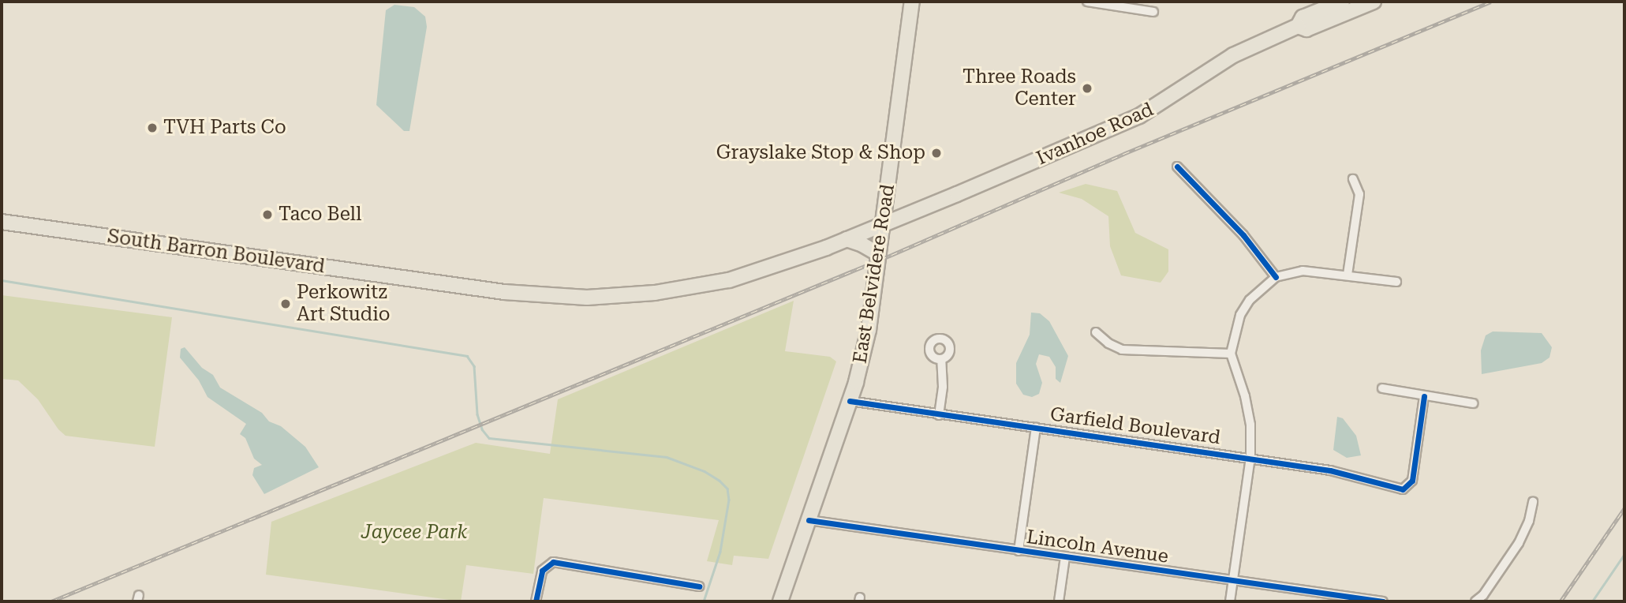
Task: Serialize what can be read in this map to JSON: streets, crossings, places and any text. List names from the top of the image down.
{
  "streets": {
    "main road": ["Ivanhoe Road", "South Barron Boulevard", "East Belvidere Road"],
    "street": ["Garfield Boulevard", "Lincoln Avenue"]
  },
  "crossings": [
    ["Ivanhoe Road", "South Barron Boulevard"],
    ["Ivanhoe Road", "East Belvidere Road"],
    ["South Barron Boulevard", "East Belvidere Road"],
    ["East Belvidere Road", "Garfield Boulevard"],
    ["East Belvidere Road", "Lincoln Avenue"]
  ],
  "parks": ["Jaycee Park"],
  "places": [
    "Three Roads Center",
    "TVH Parts Co",
    "Grayslake Stop & Shop",
    "Taco Bell",
    "Perkowitz Art Studio"
  ]
}
